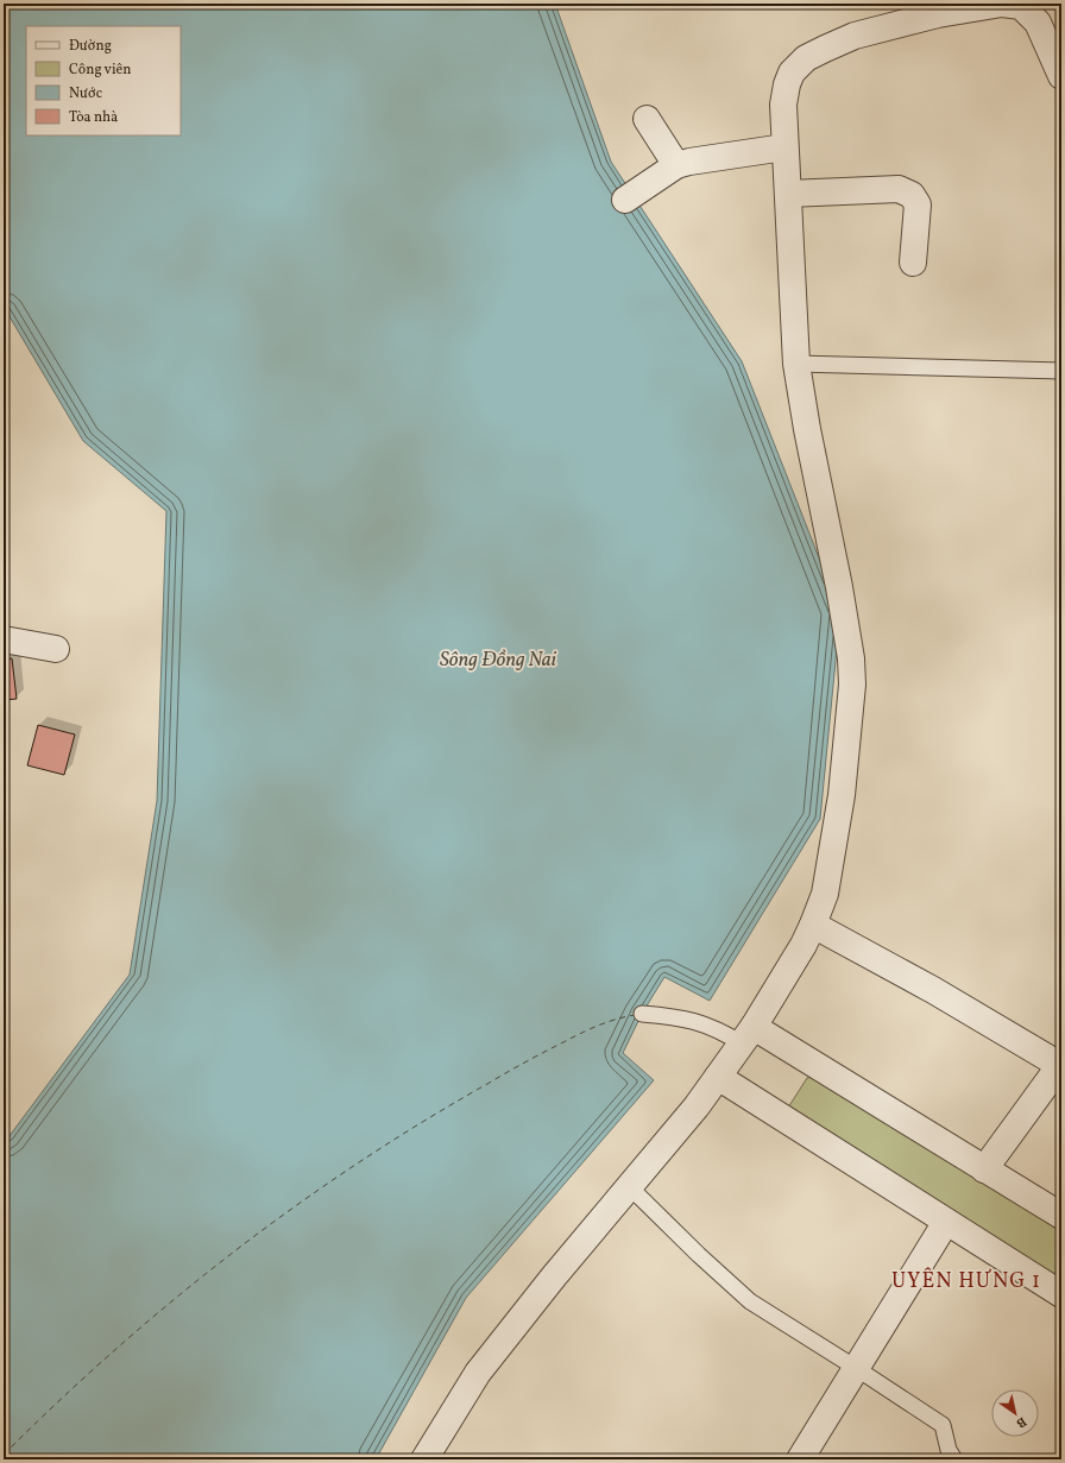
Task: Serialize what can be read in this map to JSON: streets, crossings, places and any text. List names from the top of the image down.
{
  "districts": ["UYÊN HƯNG 1"],
  "water": ["Sông Đồng Nai"],
  "legend": [
    "Đường",
    "Công viên",
    "Nước",
    "Tòa nhà"
  ],
  "north": "bottom right"
}
